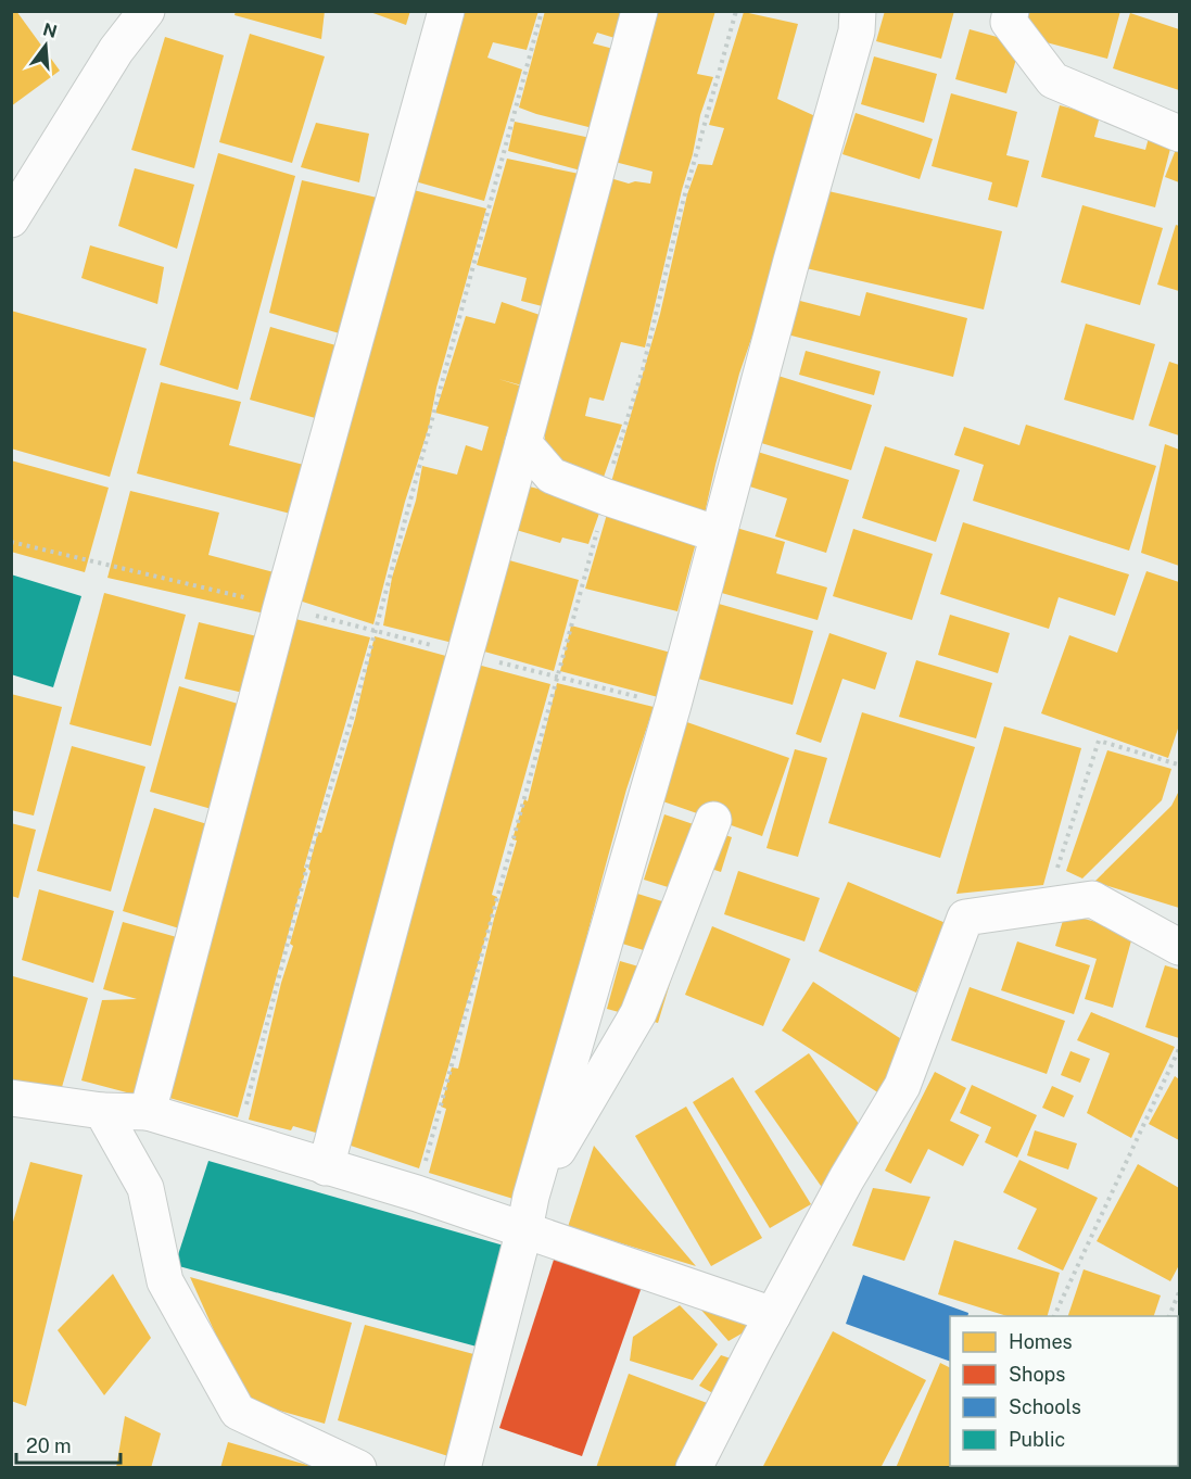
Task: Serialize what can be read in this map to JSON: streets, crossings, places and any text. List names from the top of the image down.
{
  "legend": [
    "Homes",
    "Shops",
    "Schools",
    "Public"
  ],
  "scale_bar": "20 m",
  "north": "top"
}
